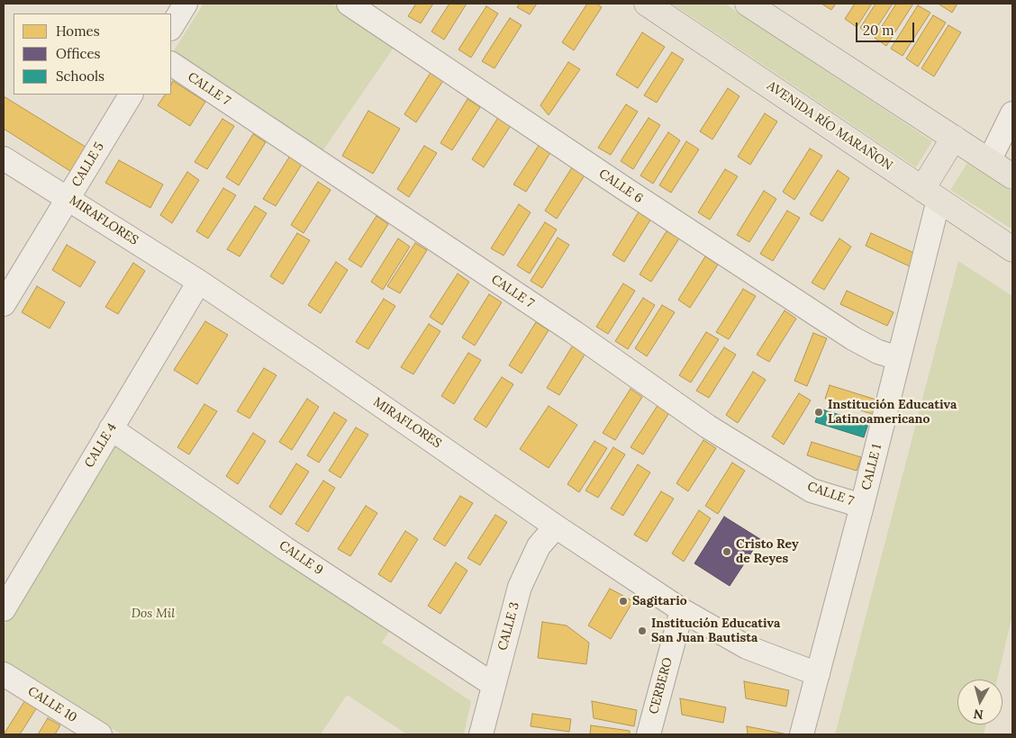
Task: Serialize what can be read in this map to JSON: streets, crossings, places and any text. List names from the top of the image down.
{
  "streets": {
    "main road": ["AVENIDA RÍO MARAÑON"],
    "street": [
      "CALLE 7",
      "CALLE 5",
      "CALLE 6",
      "MIRAFLORES",
      "CALLE 4",
      "CALLE 1",
      "CALLE 9",
      "CALLE 3",
      "CERBERO",
      "CALLE 10"
    ]
  },
  "crossings": [
    ["CALLE 7", "CALLE 1"],
    ["AVENIDA RÍO MARAÑON", "CALLE 1"],
    ["CALLE 5", "MIRAFLORES"],
    ["CALLE 6", "CALLE 1"],
    ["MIRAFLORES", "CALLE 4"],
    ["MIRAFLORES", "CALLE 1"],
    ["MIRAFLORES", "CALLE 3"],
    ["MIRAFLORES", "CERBERO"],
    ["CALLE 4", "CALLE 9"],
    ["CALLE 9", "CALLE 3"]
  ],
  "parks": ["Dos Mil"],
  "places": [
    "Institución Educativa Latinoamericano",
    "Cristo Rey de Reyes",
    "Sagitario",
    "Institución Educativa San Juan Bautista"
  ],
  "legend": ["Homes", "Offices", "Schools"],
  "scale_bar": "20 m",
  "north": "bottom"
}
